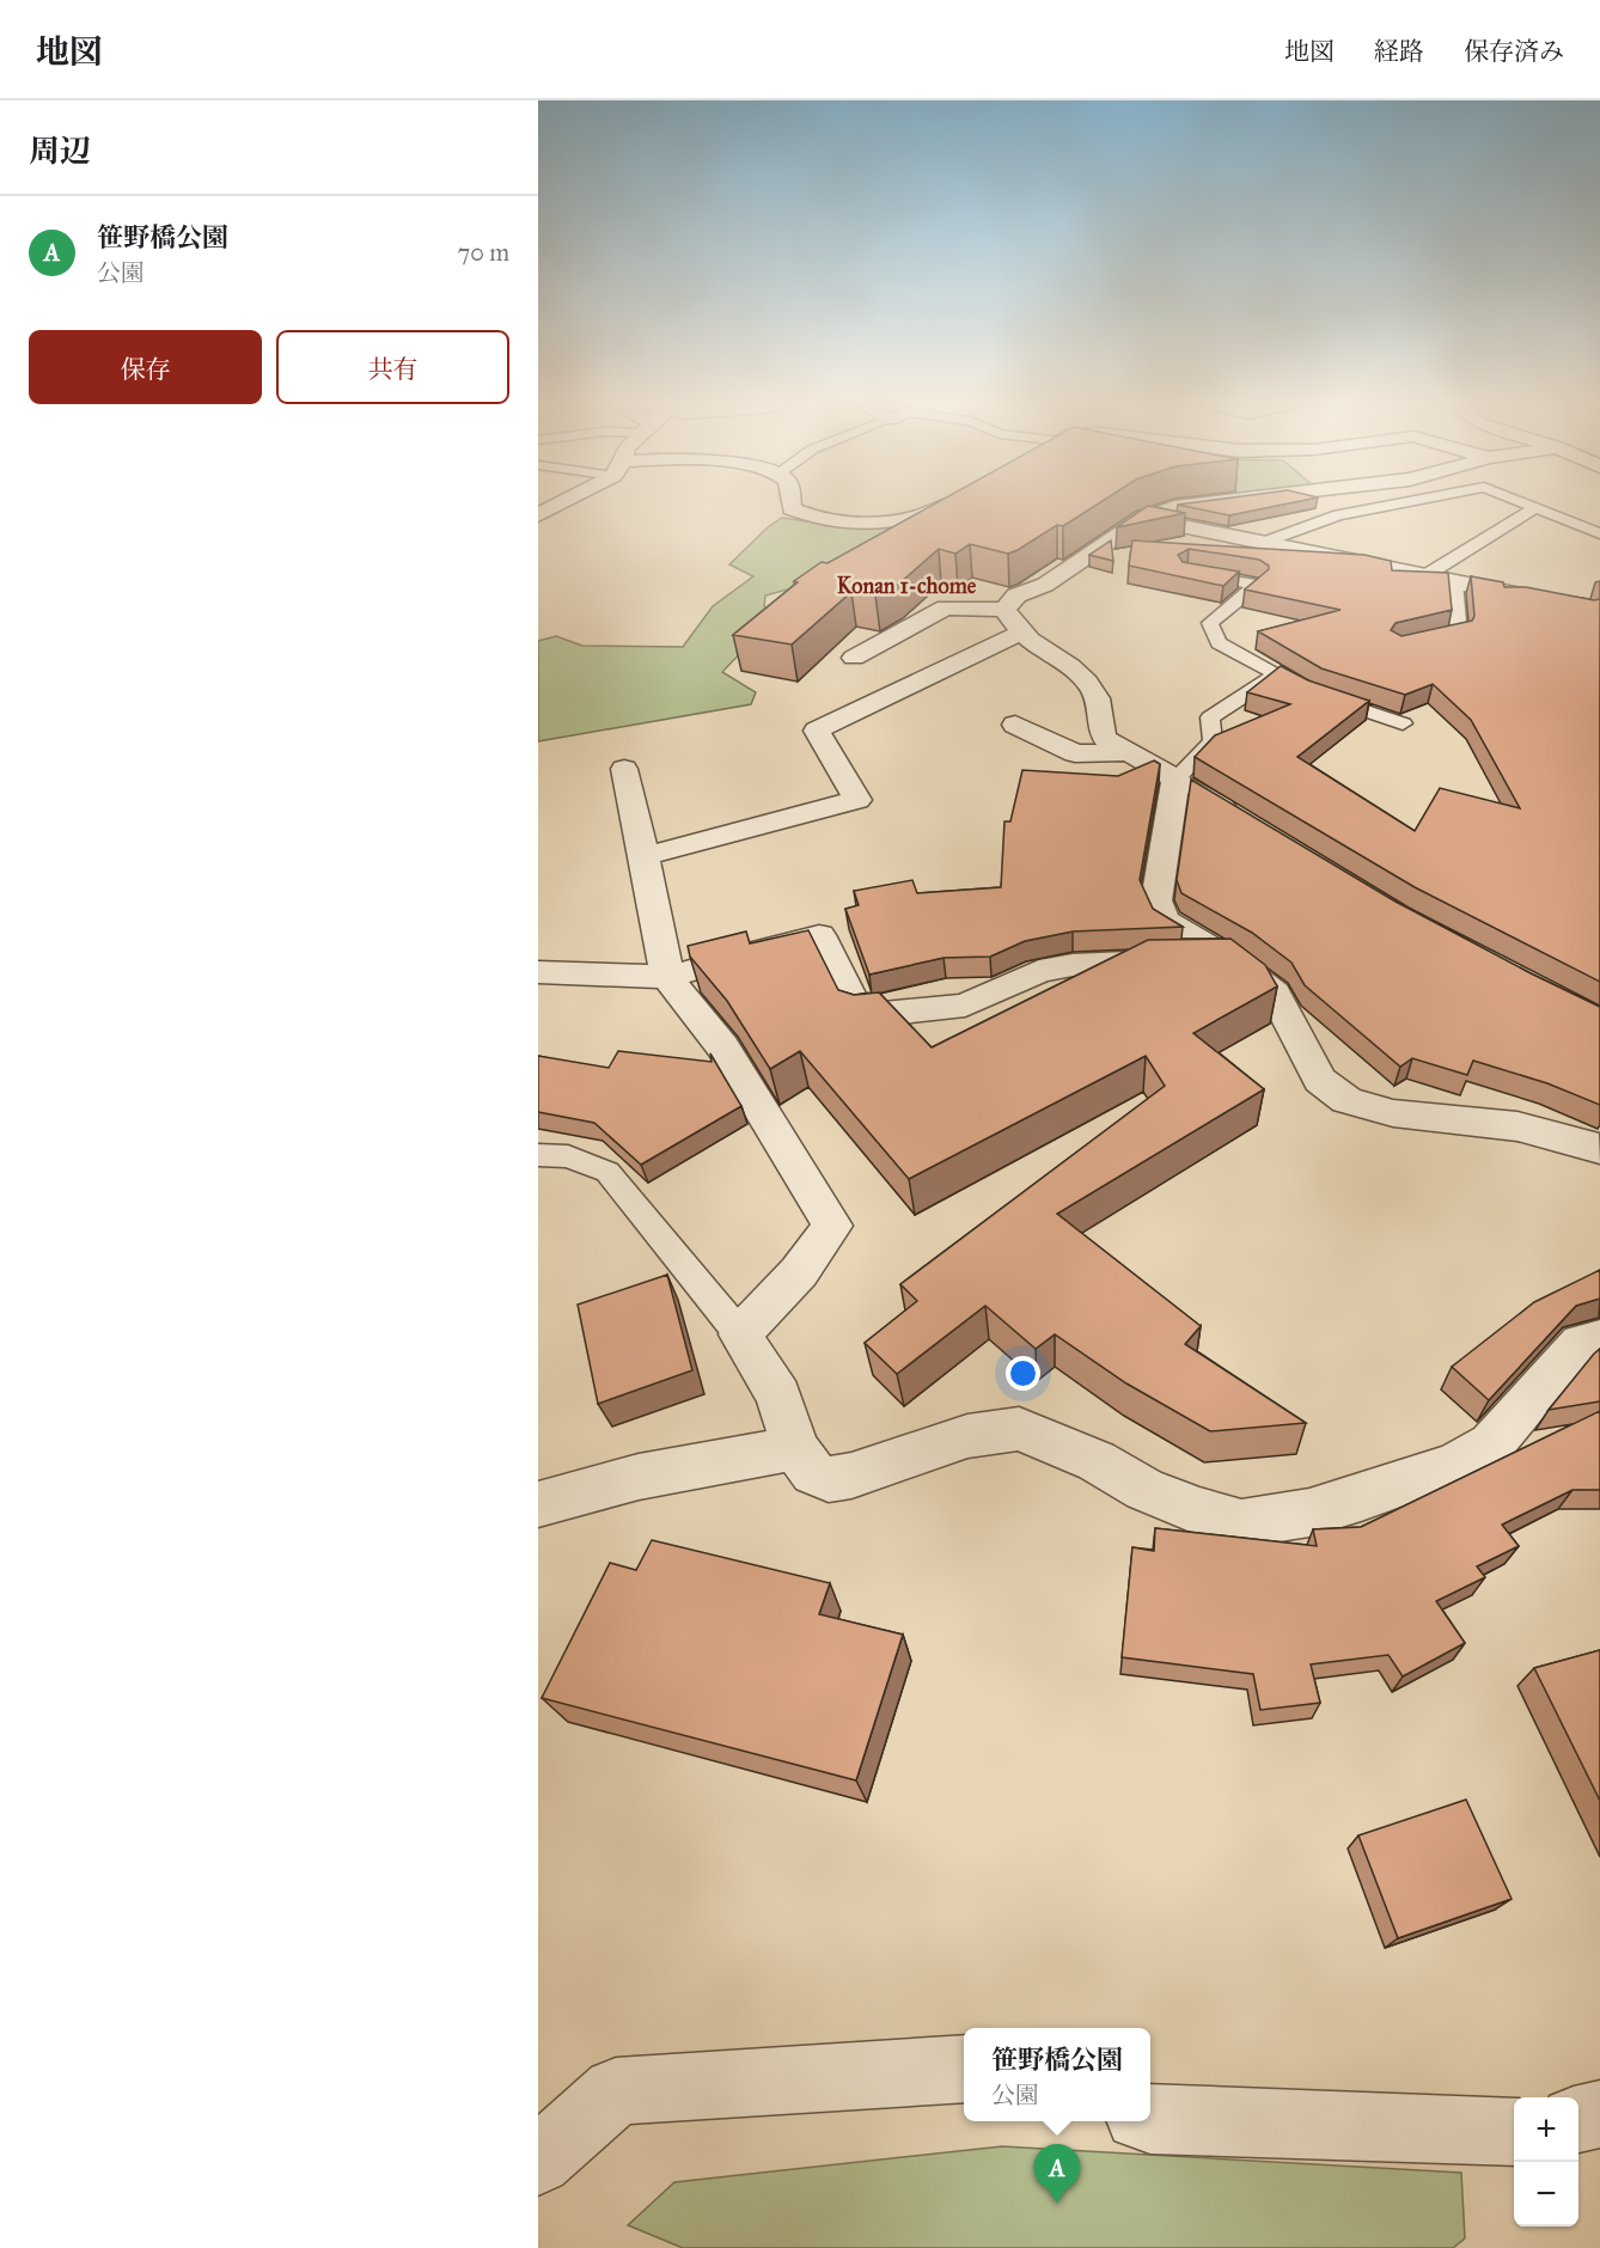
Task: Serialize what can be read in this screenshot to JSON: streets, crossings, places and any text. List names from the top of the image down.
{
  "districts": ["Konan 1-chome"],
  "page": {
    "header": "地図",
    "nav": ["地図", "経路", "保存済み"],
    "heading": "周辺",
    "list": [
      {
        "mark": "A",
        "name": "笹野橋公園",
        "note": "公園",
        "value": "70 m"
      }
    ],
    "buttons": ["保存", "共有"],
    "popup": ["笹野橋公園", "公園"],
    "map_buttons": ["+", "−"],
    "pins": "A"
  }
}
